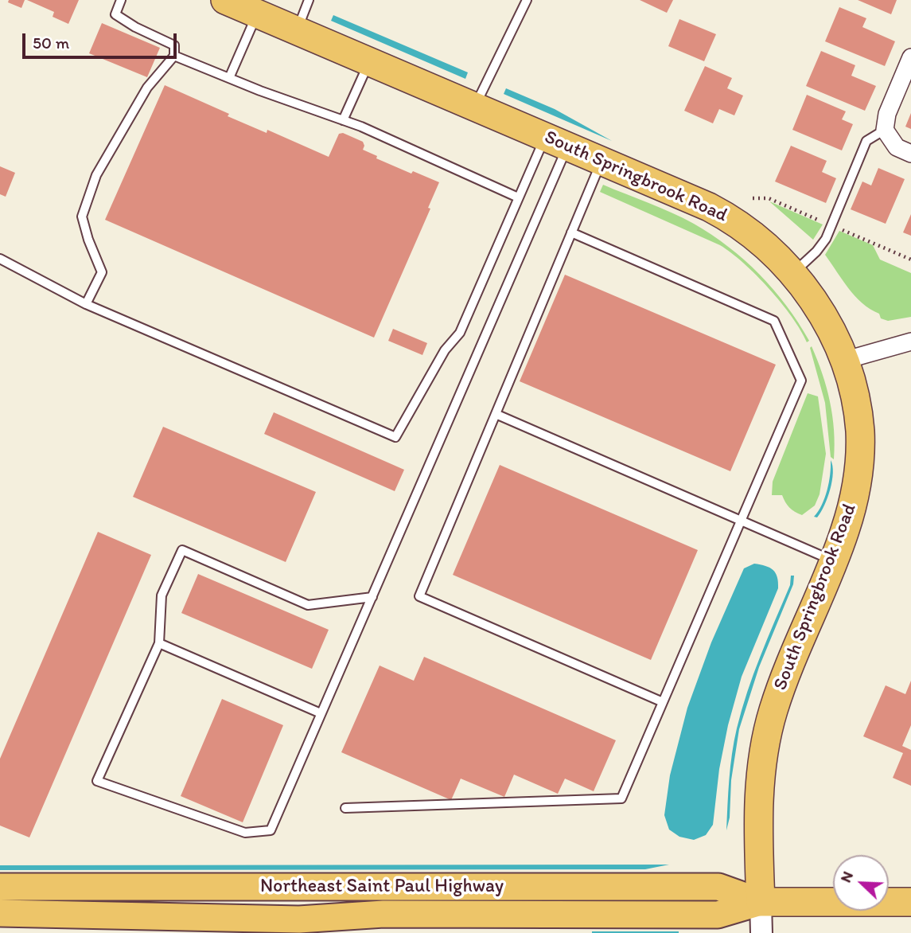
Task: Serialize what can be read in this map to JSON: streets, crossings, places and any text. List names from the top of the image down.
{
  "streets": {
    "highway": ["South Springbrook Road", "Northeast Saint Paul Highway"]
  },
  "crossings": [
    ["South Springbrook Road", "Northeast Saint Paul Highway"]
  ],
  "scale_bar": "50 m",
  "north": "top left"
}
